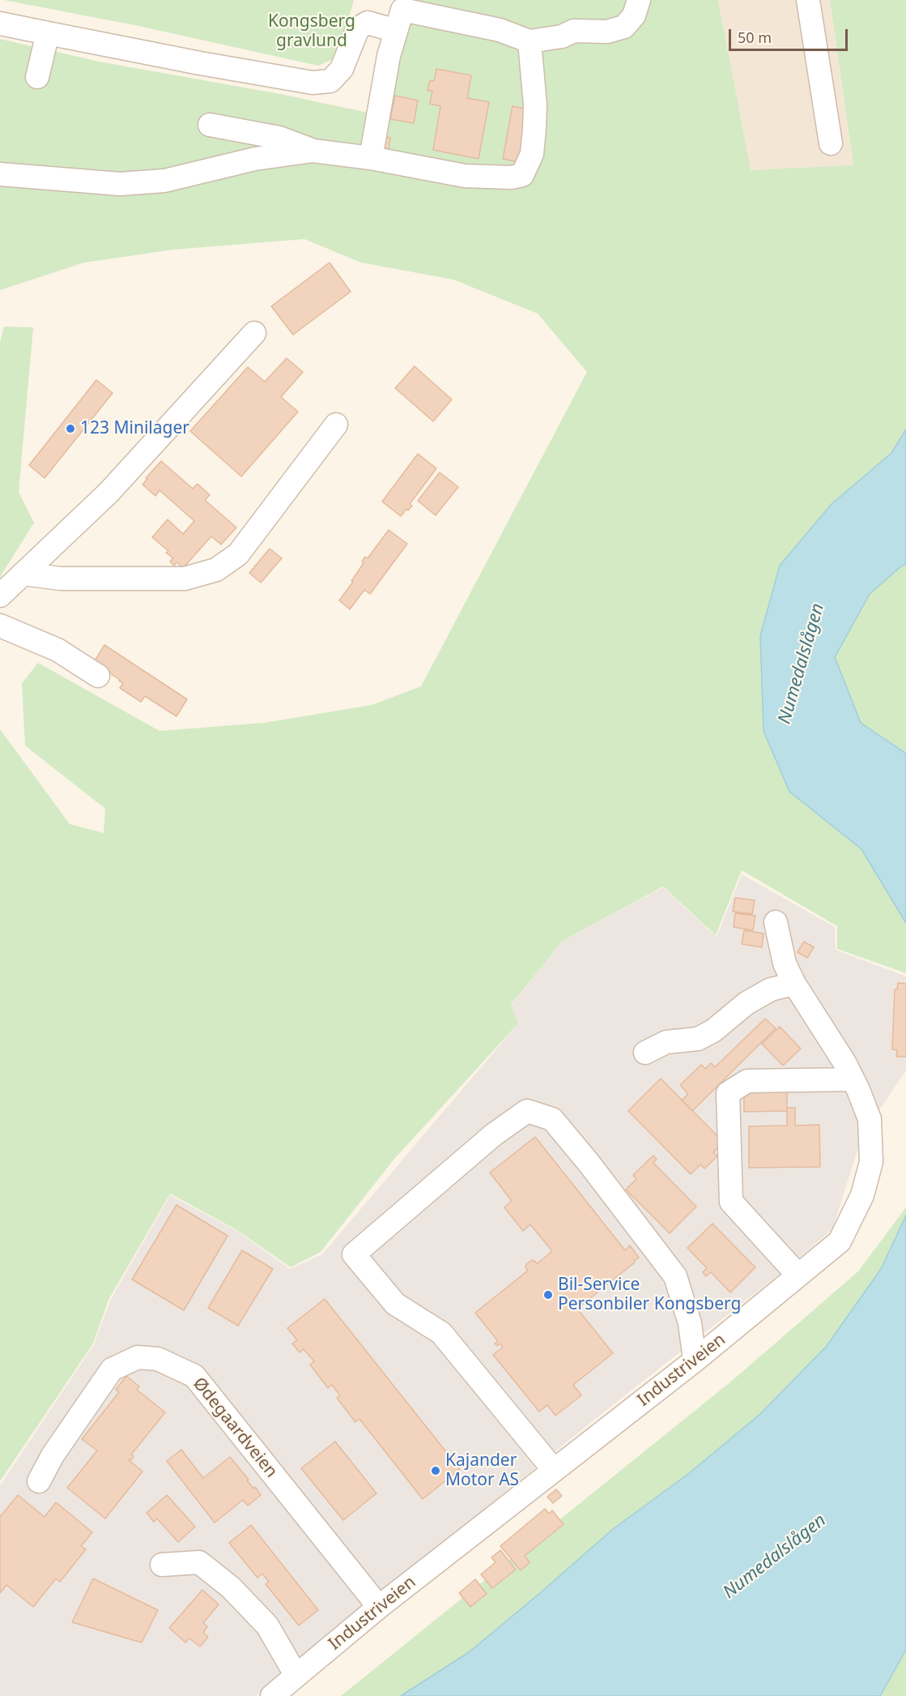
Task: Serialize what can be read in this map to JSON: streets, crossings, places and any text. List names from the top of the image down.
{
  "streets": {
    "street": ["Industriveien", "Ødegaardveien"]
  },
  "crossings": [
    ["Industriveien", "Ødegaardveien"]
  ],
  "water": ["Numedalslågen"],
  "parks": ["Kongsberg gravlund"],
  "places": ["123 Minilager", "Bil-Service Personbiler Kongsberg", "Kajander Motor AS"],
  "scale_bar": "50 m"
}
